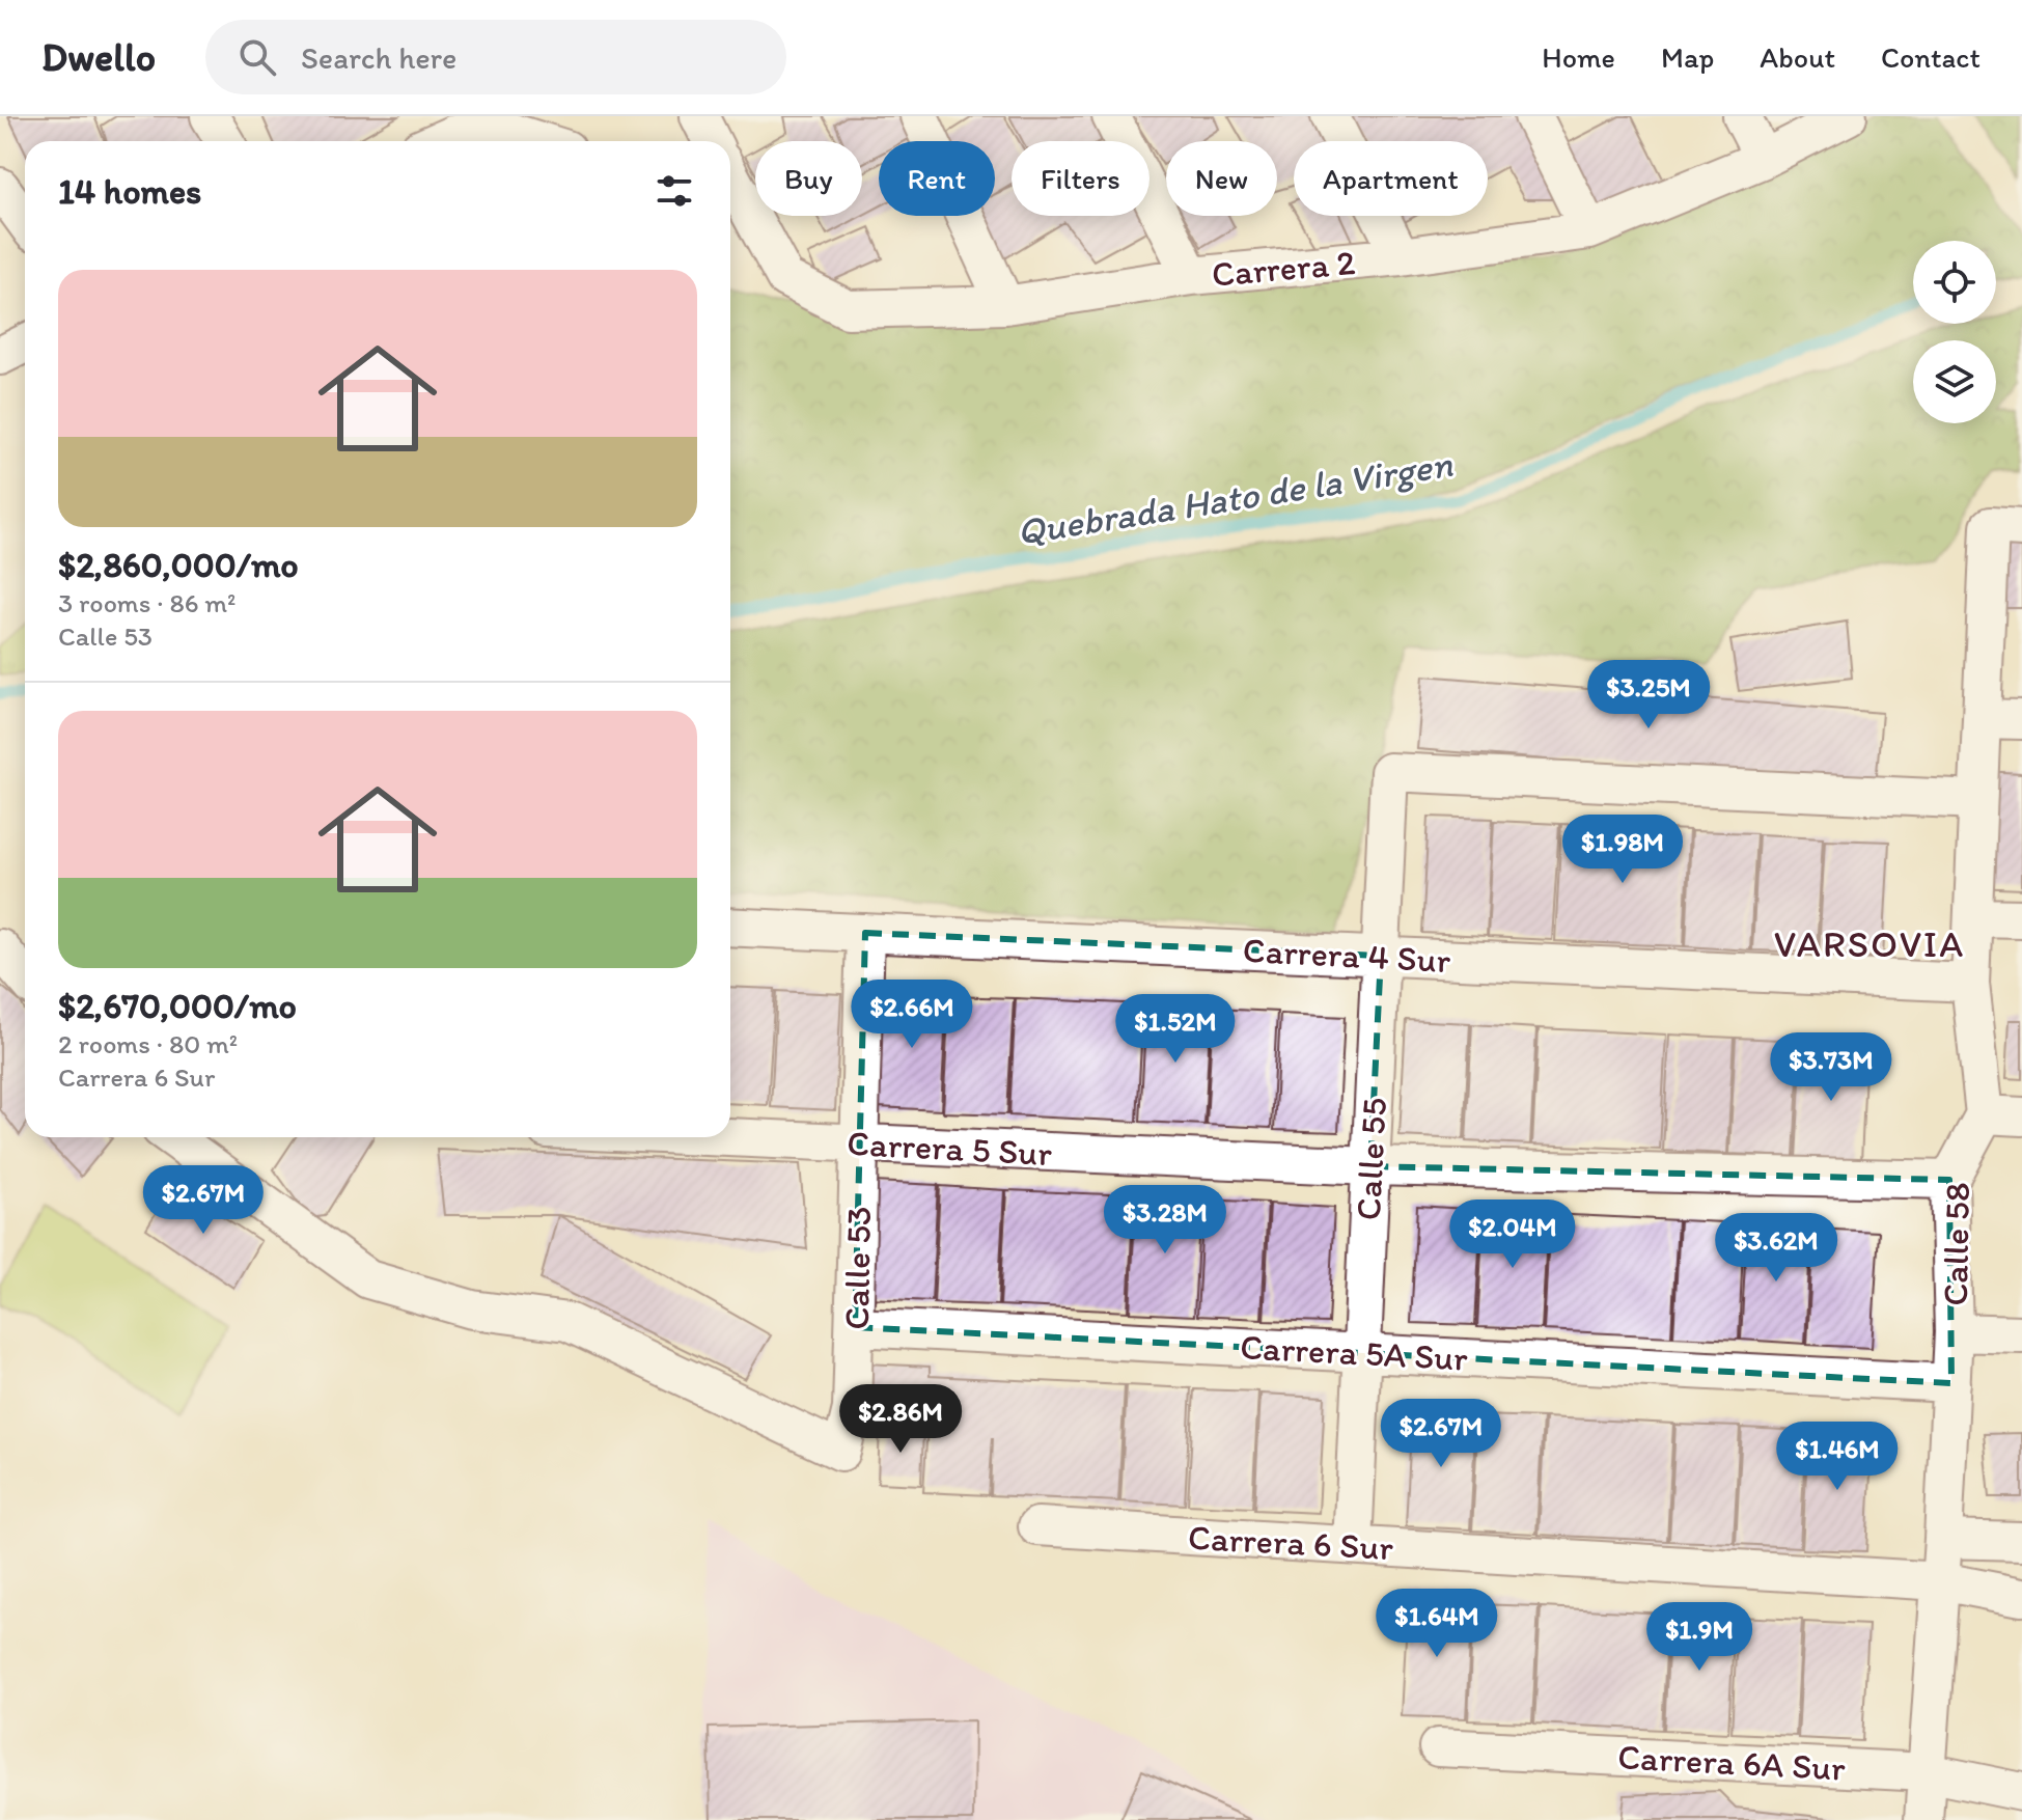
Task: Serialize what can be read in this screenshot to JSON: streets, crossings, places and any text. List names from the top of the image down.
{
  "streets": {
    "street": [
      "Carrera 2",
      "Carrera 4 Sur",
      "Carrera 5 Sur",
      "Calle 55",
      "Calle 58",
      "Calle 53",
      "Carrera 5A Sur",
      "Carrera 6 Sur",
      "Carrera 6A Sur"
    ]
  },
  "crossings": [
    ["Carrera 4 Sur", "Calle 55"],
    ["Carrera 4 Sur", "Calle 53"],
    ["Carrera 5 Sur", "Calle 55"],
    ["Carrera 5 Sur", "Calle 58"],
    ["Carrera 5 Sur", "Calle 53"],
    ["Calle 55", "Carrera 5A Sur"],
    ["Calle 55", "Carrera 6 Sur"],
    ["Calle 58", "Carrera 5A Sur"],
    ["Calle 58", "Carrera 6 Sur"],
    ["Calle 58", "Carrera 6A Sur"],
    ["Calle 53", "Carrera 5A Sur"]
  ],
  "districts": ["VARSOVIA"],
  "water": ["Quebrada Hato de la Virgen"],
  "page": {
    "header": "Dwello",
    "search": "Search here",
    "nav": [
      "Home",
      "Map",
      "About",
      "Contact"
    ],
    "chip": [
      "Buy",
      "Rent",
      "Filters",
      "New",
      "Apartment"
    ],
    "heading": "14 homes",
    "list": [
      {
        "name": "$2,860,000/mo",
        "note": "3 rooms · 86 m² · Calle 53"
      },
      {
        "name": "$2,670,000/mo",
        "note": "2 rooms · 80 m² · Carrera 6 Sur"
      }
    ],
    "price": [
      "$3.25M",
      "$1.98M",
      "$2.66M",
      "$1.52M",
      "$3.73M",
      "$2.67M",
      "$3.28M",
      "$2.04M",
      "$3.62M",
      "$2.86M",
      "$2.67M",
      "$1.46M",
      "$1.64M",
      "$1.9M"
    ]
  }
}
